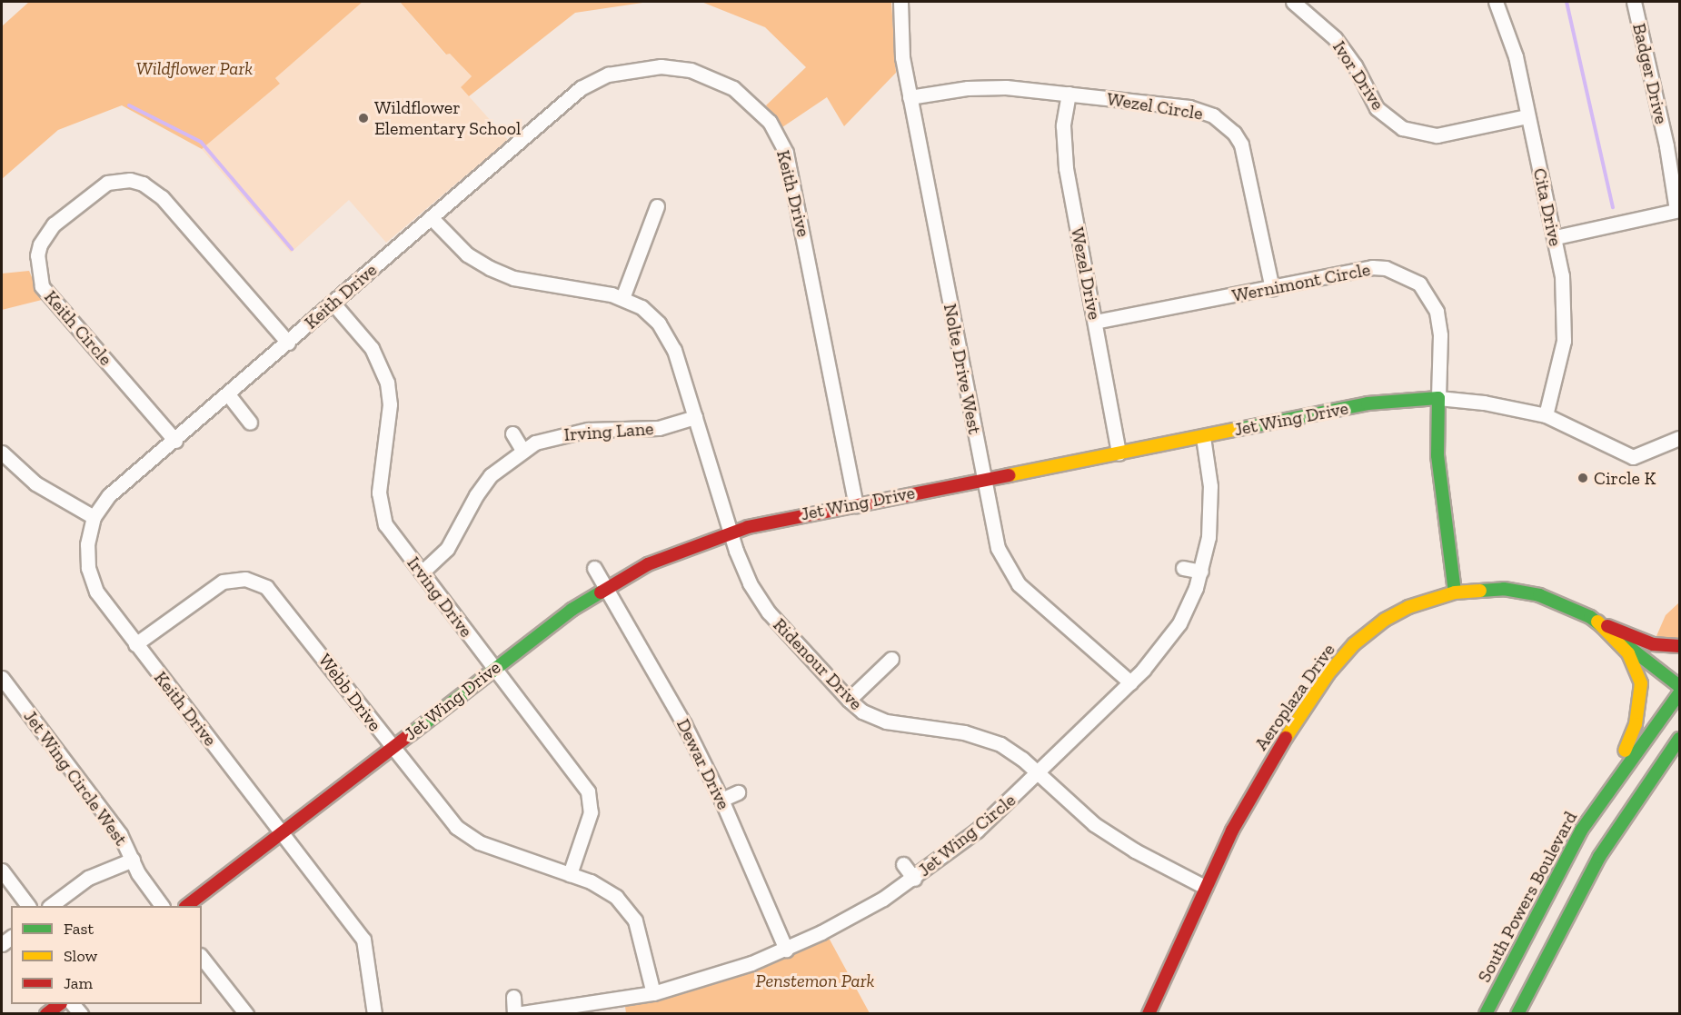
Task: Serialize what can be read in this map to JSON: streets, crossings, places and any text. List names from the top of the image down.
{
  "streets": {
    "main road": [
      "Wernimont Circle",
      "Jet Wing Drive",
      "Aeroplaza Drive",
      "South Powers Boulevard"
    ],
    "street": [
      "Badger Drive",
      "Ivor Drive",
      "Wezel Circle",
      "Keith Drive",
      "Cita Drive",
      "Wezel Drive",
      "Keith Circle",
      "Nolte Drive West",
      "Irving Lane",
      "Irving Drive",
      "Ridenour Drive",
      "Webb Drive",
      "Dewar Drive",
      "Jet Wing Circle West",
      "Jet Wing Circle"
    ]
  },
  "crossings": [
    ["Ivor Drive", "Cita Drive"],
    ["Wezel Circle", "Wezel Drive"],
    ["Wezel Circle", "Wernimont Circle"],
    ["Wezel Circle", "Nolte Drive West"],
    ["Keith Drive", "Keith Circle"],
    ["Keith Drive", "Jet Wing Drive"],
    ["Keith Drive", "Irving Drive"],
    ["Keith Drive", "Ridenour Drive"],
    ["Keith Drive", "Webb Drive"],
    ["Cita Drive", "Jet Wing Drive"],
    ["Wezel Drive", "Wernimont Circle"],
    ["Wezel Drive", "Jet Wing Drive"],
    ["Wernimont Circle", "Jet Wing Drive"],
    ["Wernimont Circle", "Aeroplaza Drive"],
    ["Nolte Drive West", "Jet Wing Drive"],
    ["Nolte Drive West", "Jet Wing Circle"],
    ["Jet Wing Drive", "Irving Drive"],
    ["Jet Wing Drive", "Ridenour Drive"],
    ["Jet Wing Drive", "Webb Drive"],
    ["Jet Wing Drive", "Dewar Drive"],
    ["Jet Wing Drive", "Jet Wing Circle"],
    ["Irving Lane", "Irving Drive"],
    ["Irving Lane", "Ridenour Drive"],
    ["Irving Drive", "Webb Drive"],
    ["Ridenour Drive", "Aeroplaza Drive"],
    ["Ridenour Drive", "Jet Wing Circle"],
    ["Webb Drive", "Jet Wing Circle"],
    ["Dewar Drive", "Jet Wing Circle"]
  ],
  "parks": ["Wildflower Park", "Penstemon Park"],
  "places": ["Wildflower Elementary School", "Circle K"],
  "legend": ["Fast", "Slow", "Jam"]
}
